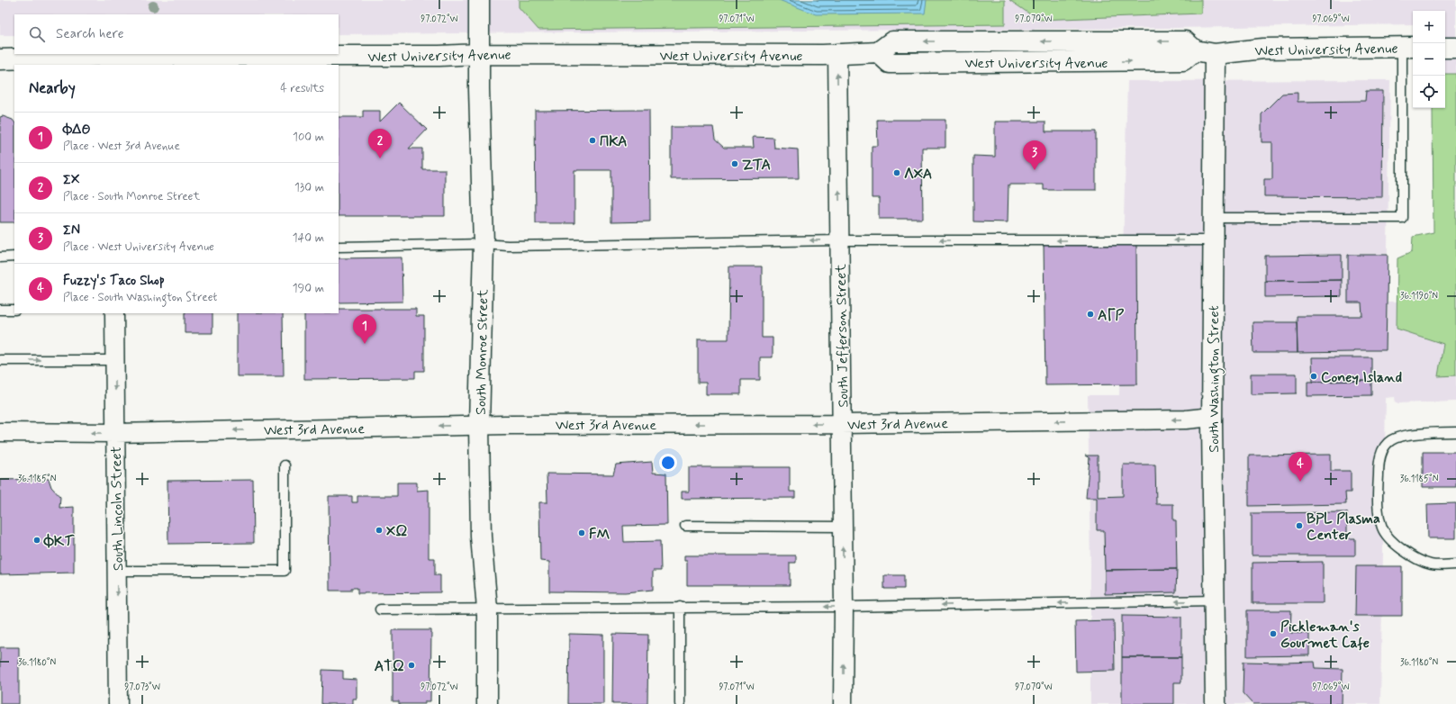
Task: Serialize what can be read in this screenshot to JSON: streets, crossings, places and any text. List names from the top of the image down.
{
  "streets": {
    "street": [
      "West University Avenue",
      "South Jefferson Street",
      "South Monroe Street",
      "South Washington Street",
      "West 3rd Avenue",
      "South Lincoln Street"
    ]
  },
  "crossings": [
    ["West University Avenue", "South Jefferson Street"],
    ["West University Avenue", "South Monroe Street"],
    ["West University Avenue", "South Washington Street"],
    ["South Jefferson Street", "West 3rd Avenue"],
    ["South Monroe Street", "West 3rd Avenue"],
    ["South Washington Street", "West 3rd Avenue"],
    ["West 3rd Avenue", "South Lincoln Street"]
  ],
  "one_way": ["South Jefferson Street", "West 3rd Avenue", "South Lincoln Street"],
  "places": [
    "ΠΚΑ",
    "ΖΤΑ",
    "ΛXA",
    "AΓP",
    "Coney Island",
    "BPL Plasma Center",
    "XΩ",
    "FM",
    "ΦKT",
    "Pickleman's Gourmet Cafe",
    "ΑTΩ"
  ],
  "page": {
    "map_buttons": ["+", "−"],
    "search": "Search here",
    "heading": ["Nearby", "4 results"],
    "list": [
      {
        "mark": "1",
        "name": "ΦΔΘ",
        "note": "Place · West 3rd Avenue",
        "value": "100 m"
      },
      {
        "mark": "2",
        "name": "ΣX",
        "note": "Place · South Monroe Street",
        "value": "130 m"
      },
      {
        "mark": "3",
        "name": "ΣN",
        "note": "Place · West University Avenue",
        "value": "140 m"
      },
      {
        "mark": "4",
        "name": "Fuzzy's Taco Shop",
        "note": "Place · South Washington Street",
        "value": "190 m"
      }
    ],
    "pins": [
      "2",
      "3",
      "1",
      "4"
    ]
  },
  "coordinates": [
    "97.072°W",
    "97.071°W",
    "97.070°W",
    "97.069°W",
    "36.1190°N",
    "36.1185°N",
    "36.1180°N",
    "97.073°W"
  ]
}
